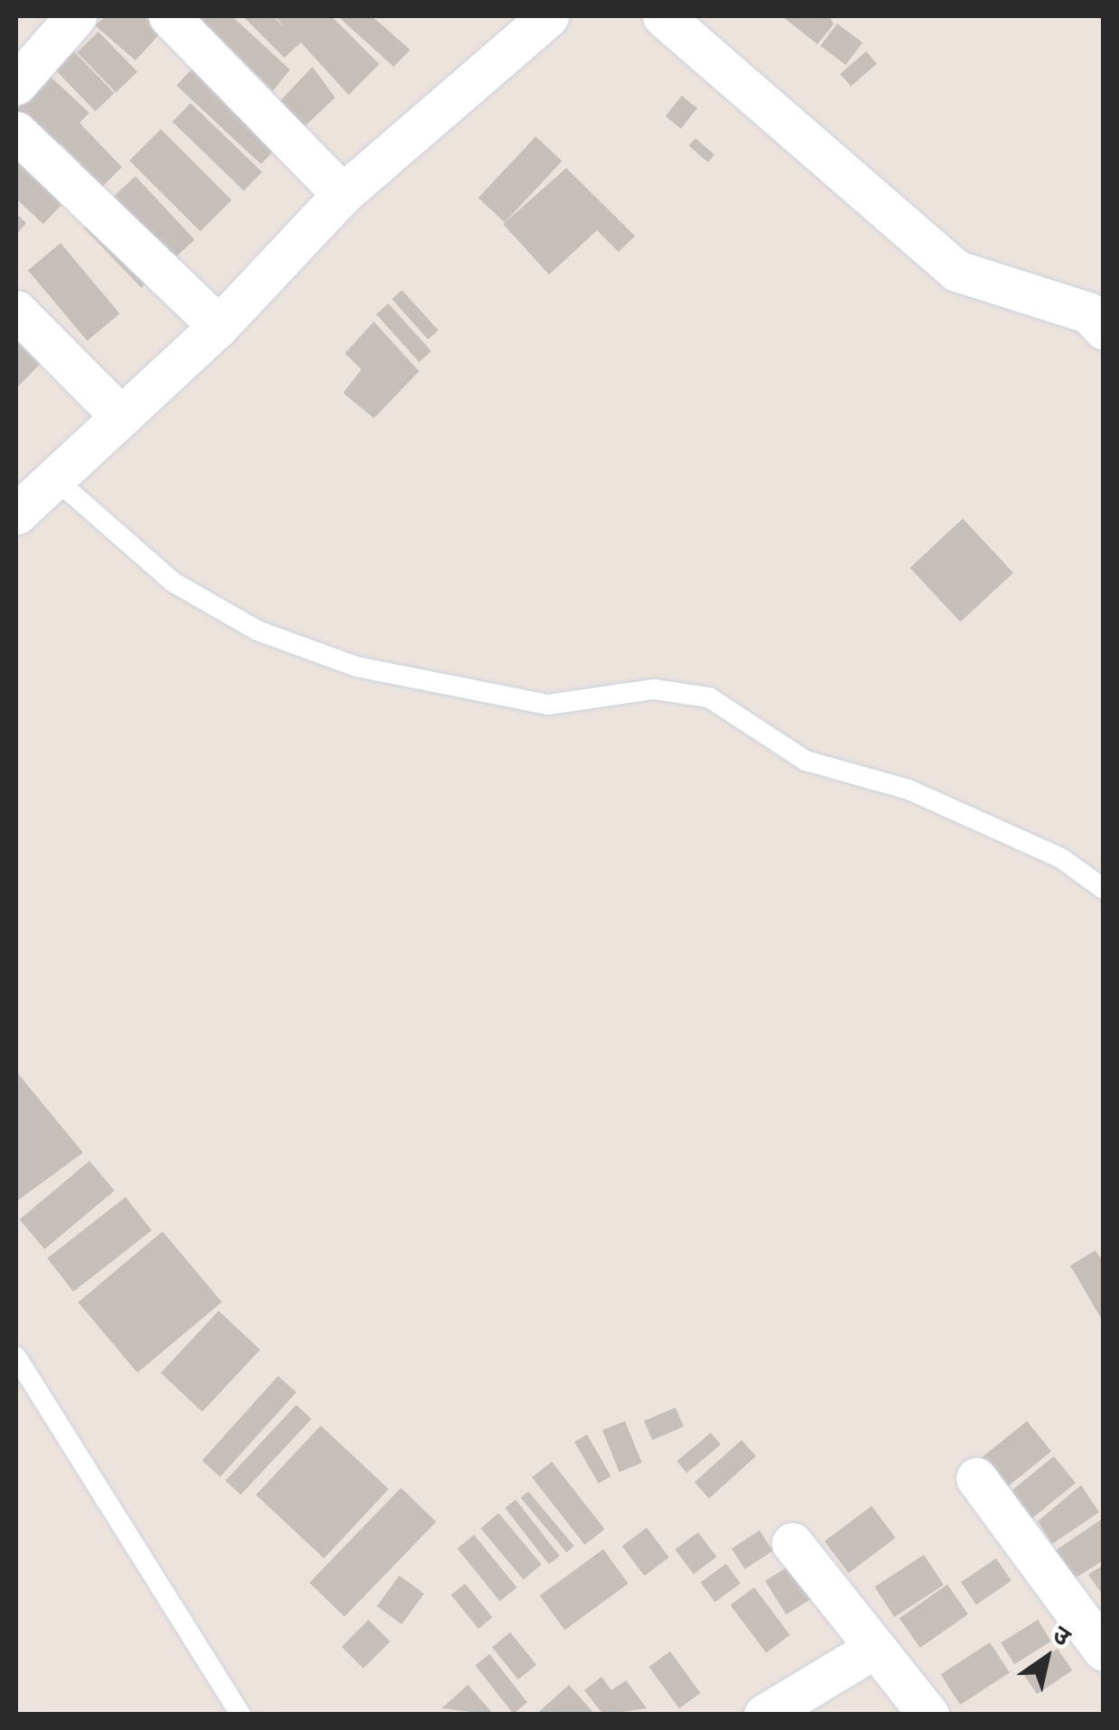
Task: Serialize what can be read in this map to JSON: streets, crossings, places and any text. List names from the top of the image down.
{
  "north": "top right"
}
